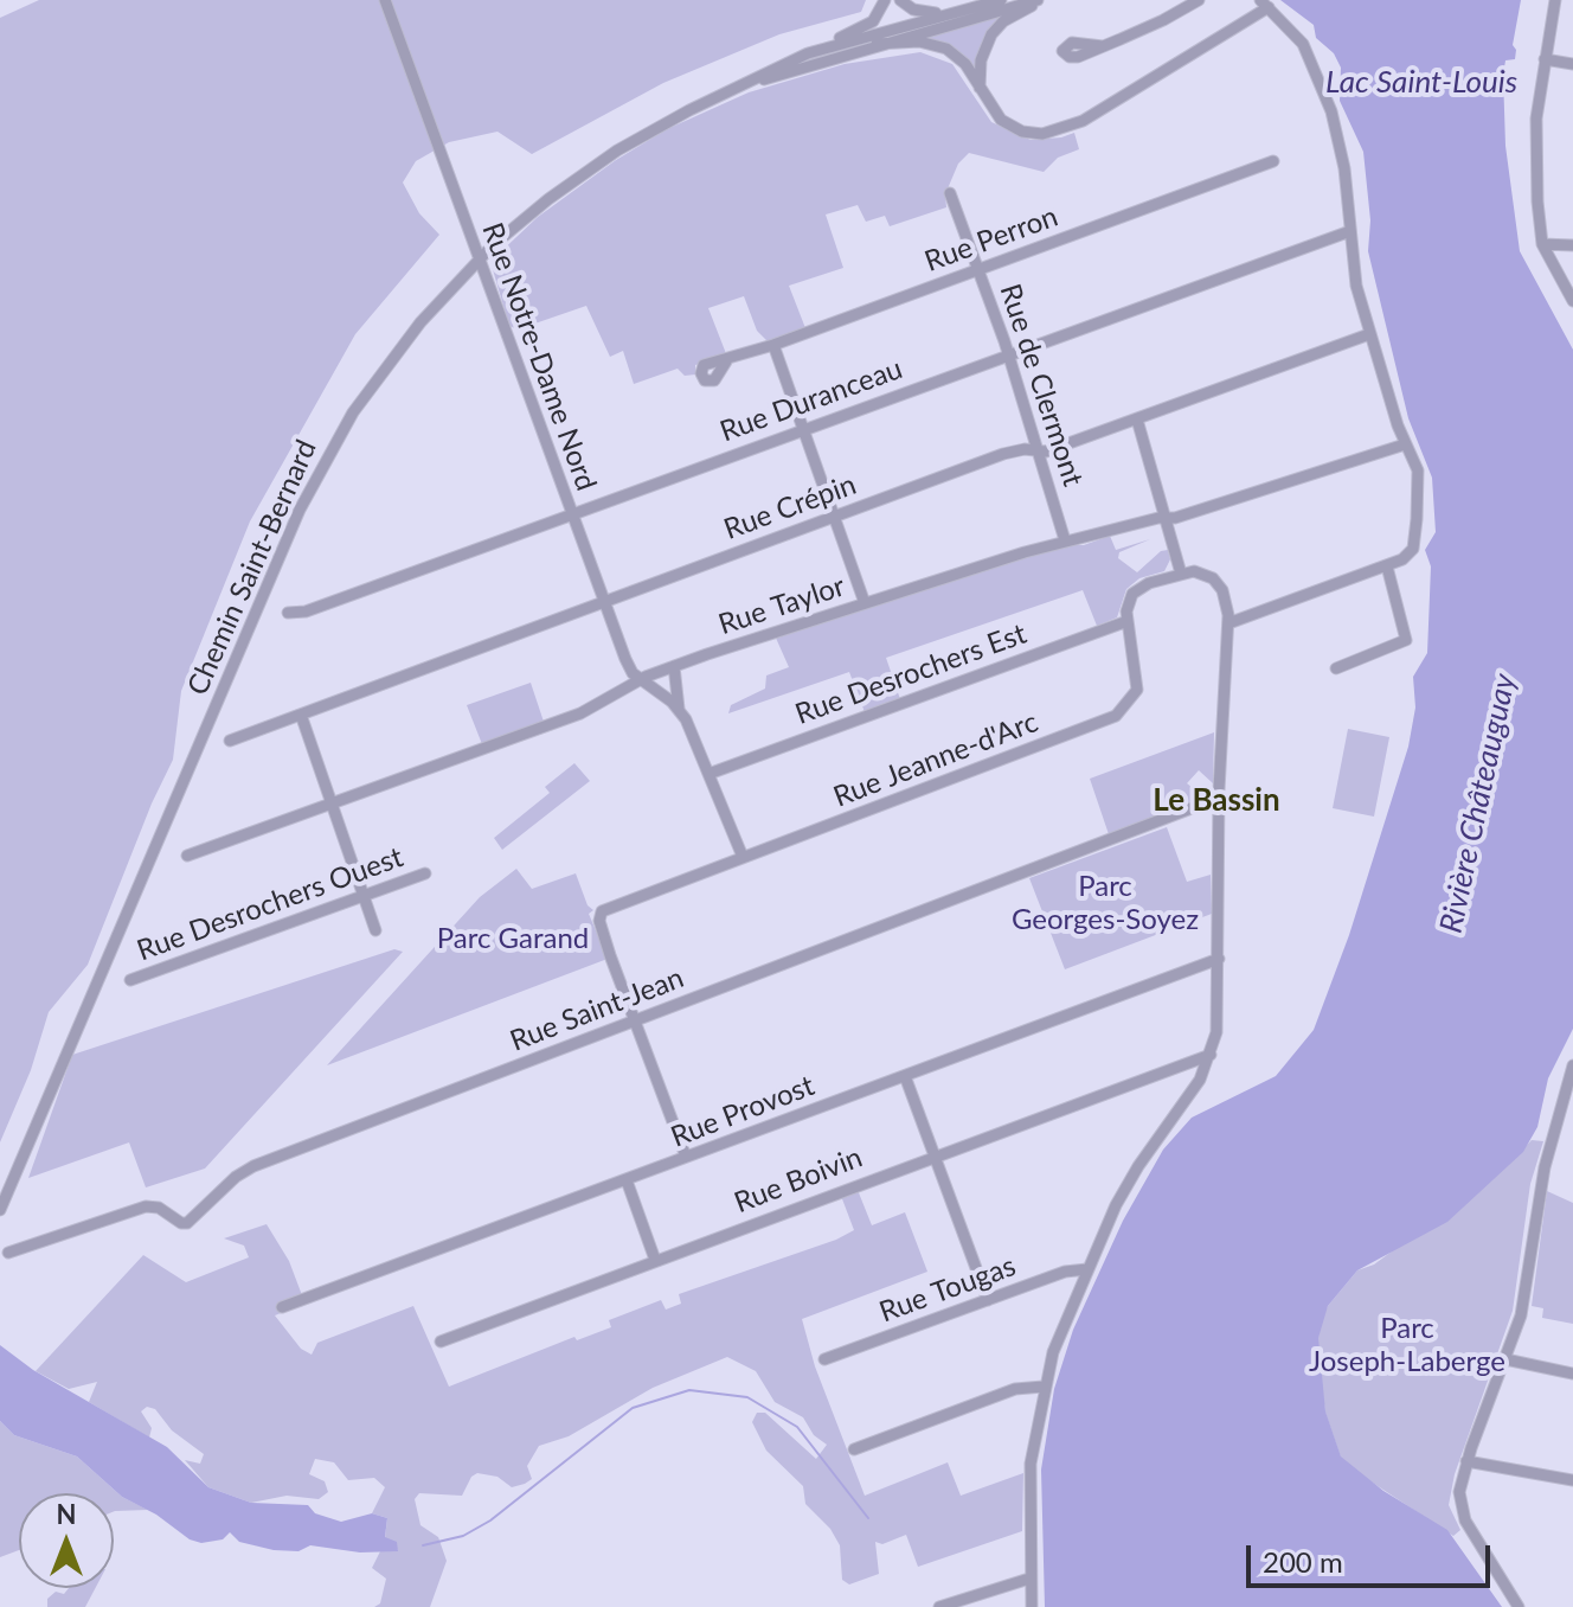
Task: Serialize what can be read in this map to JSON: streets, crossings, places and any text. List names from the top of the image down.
{
  "streets": {
    "street": [
      "Rue Perron",
      "Rue Notre-Dame Nord",
      "Rue de Clermont",
      "Rue Duranceau",
      "Rue Crépin",
      "Chemin Saint-Bernard",
      "Rue Taylor",
      "Rue Desrochers Est",
      "Rue Jeanne-d'Arc",
      "Rue Desrochers Ouest",
      "Rue Saint-Jean",
      "Rue Provost",
      "Rue Boivin",
      "Rue Tougas"
    ]
  },
  "crossings": [
    ["Rue Perron", "Rue de Clermont"],
    ["Rue Notre-Dame Nord", "Rue Duranceau"],
    ["Rue Notre-Dame Nord", "Rue Crépin"],
    ["Rue Notre-Dame Nord", "Chemin Saint-Bernard"],
    ["Rue Notre-Dame Nord", "Rue Taylor"],
    ["Rue Notre-Dame Nord", "Rue Desrochers Est"],
    ["Rue Notre-Dame Nord", "Rue Jeanne-d'Arc"],
    ["Rue de Clermont", "Rue Duranceau"],
    ["Rue de Clermont", "Rue Crépin"],
    ["Rue de Clermont", "Rue Taylor"],
    ["Rue Desrochers Est", "Rue Jeanne-d'Arc"],
    ["Rue Jeanne-d'Arc", "Rue Saint-Jean"]
  ],
  "districts": ["Le Bassin"],
  "water": ["Lac Saint-Louis", "Rivière Châteauguay"],
  "parks": ["Parc Georges-Soyez", "Parc Garand", "Parc Joseph-Laberge"],
  "scale_bar": "200 m",
  "north": "top"
}
